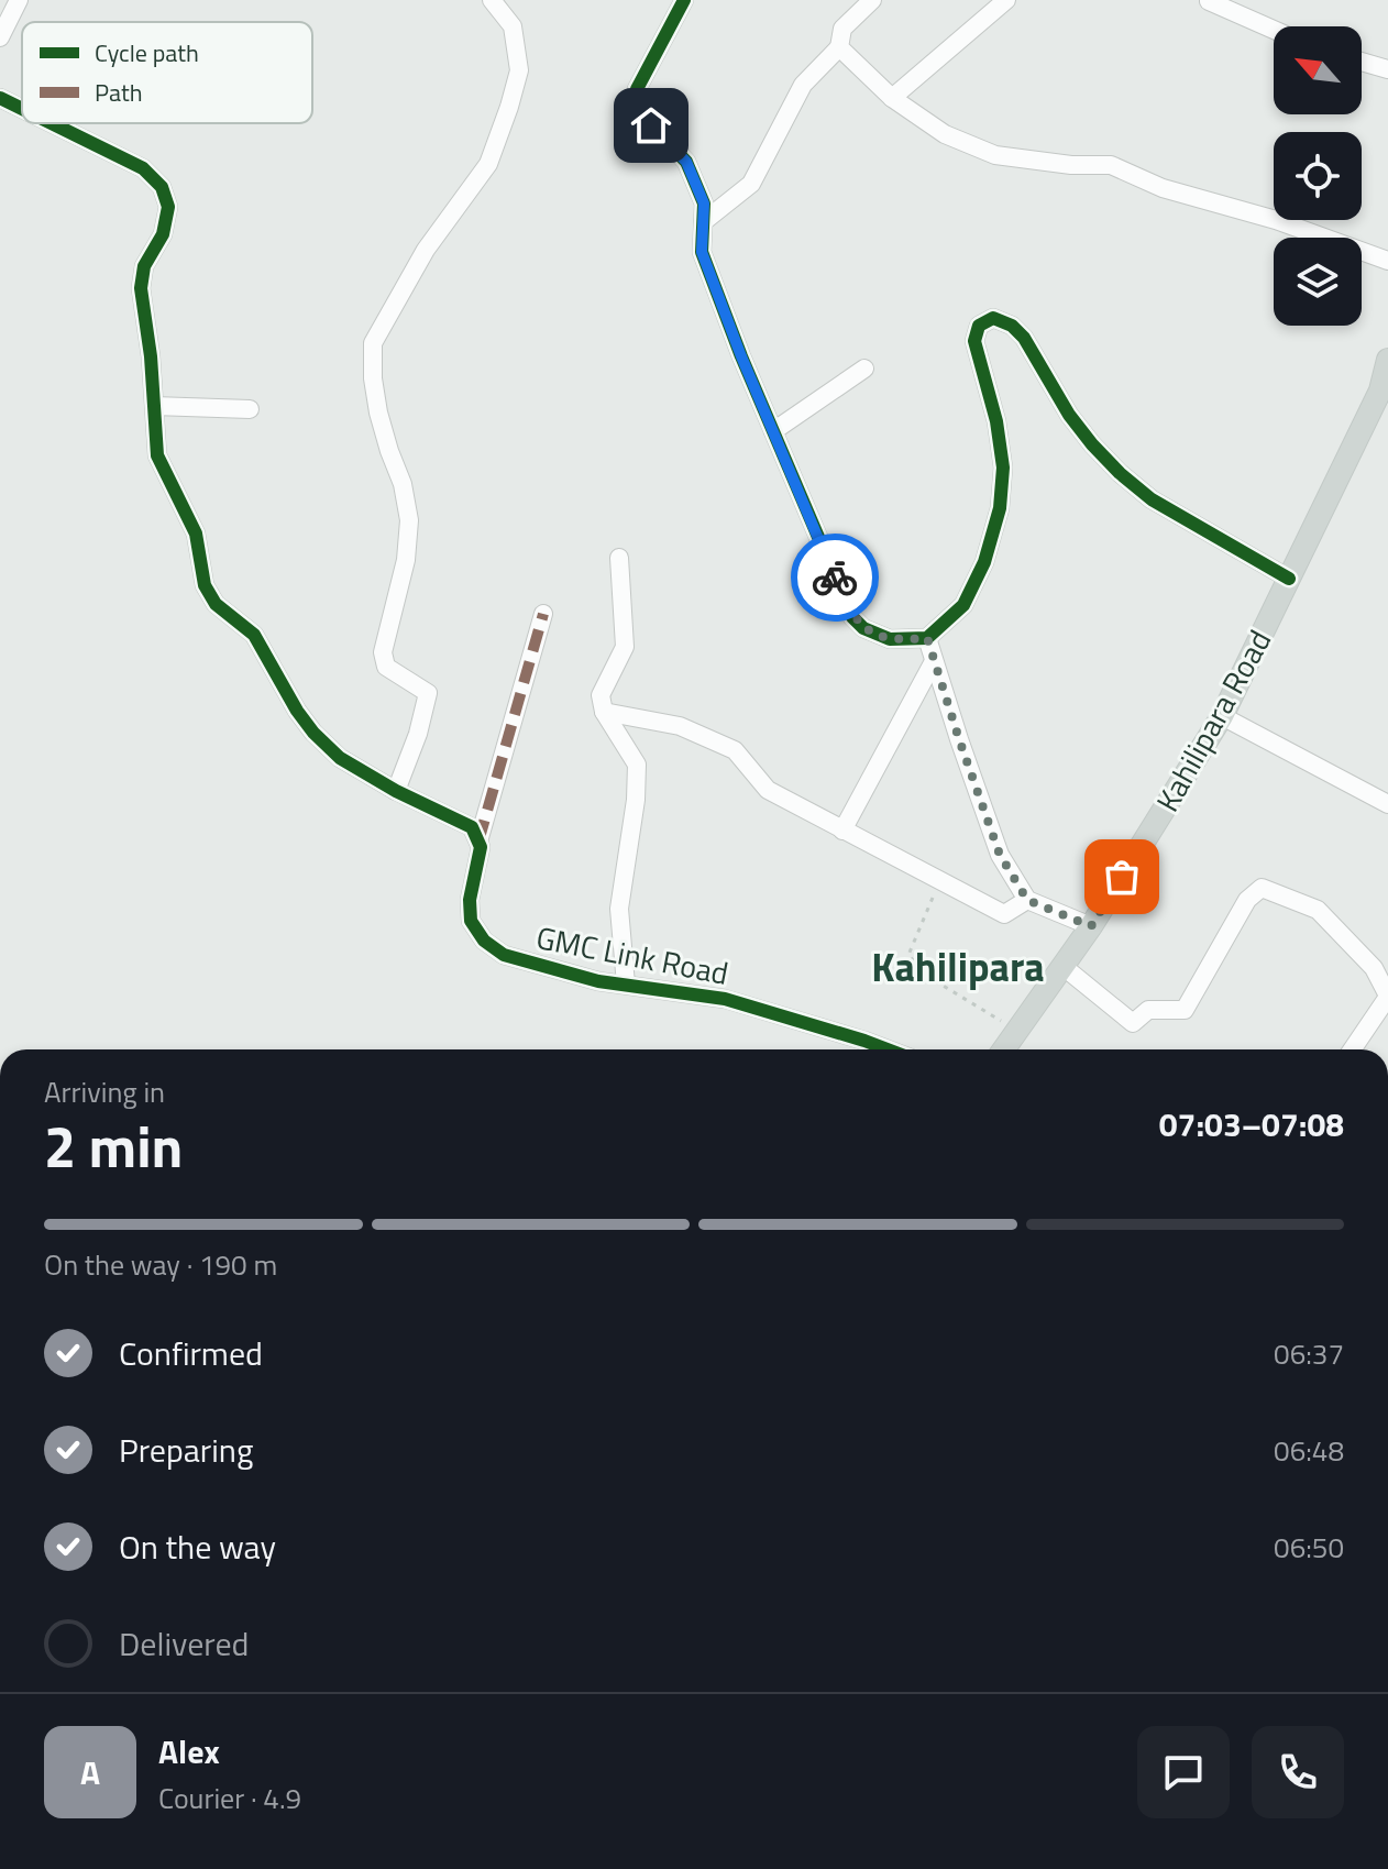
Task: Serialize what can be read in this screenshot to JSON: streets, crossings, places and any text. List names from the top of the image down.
{
  "streets": {
    "main road": ["Kahilipara Road"],
    "street": ["GMC Link Road"]
  },
  "districts": ["Kahilipara"],
  "legend": ["Cycle path", "Path"],
  "north": "top left",
  "page": {
    "heading": ["2 min", "Arriving in", "07:03–07:08"],
    "panel": ["Alex", "Courier · 4.9"],
    "bar": "On the way · 190 m",
    "list": [
      ["Confirmed", "06:37"],
      ["Preparing", "06:48"],
      ["On the way", "06:50"],
      "Delivered"
    ],
    "round": "A"
  }
}
